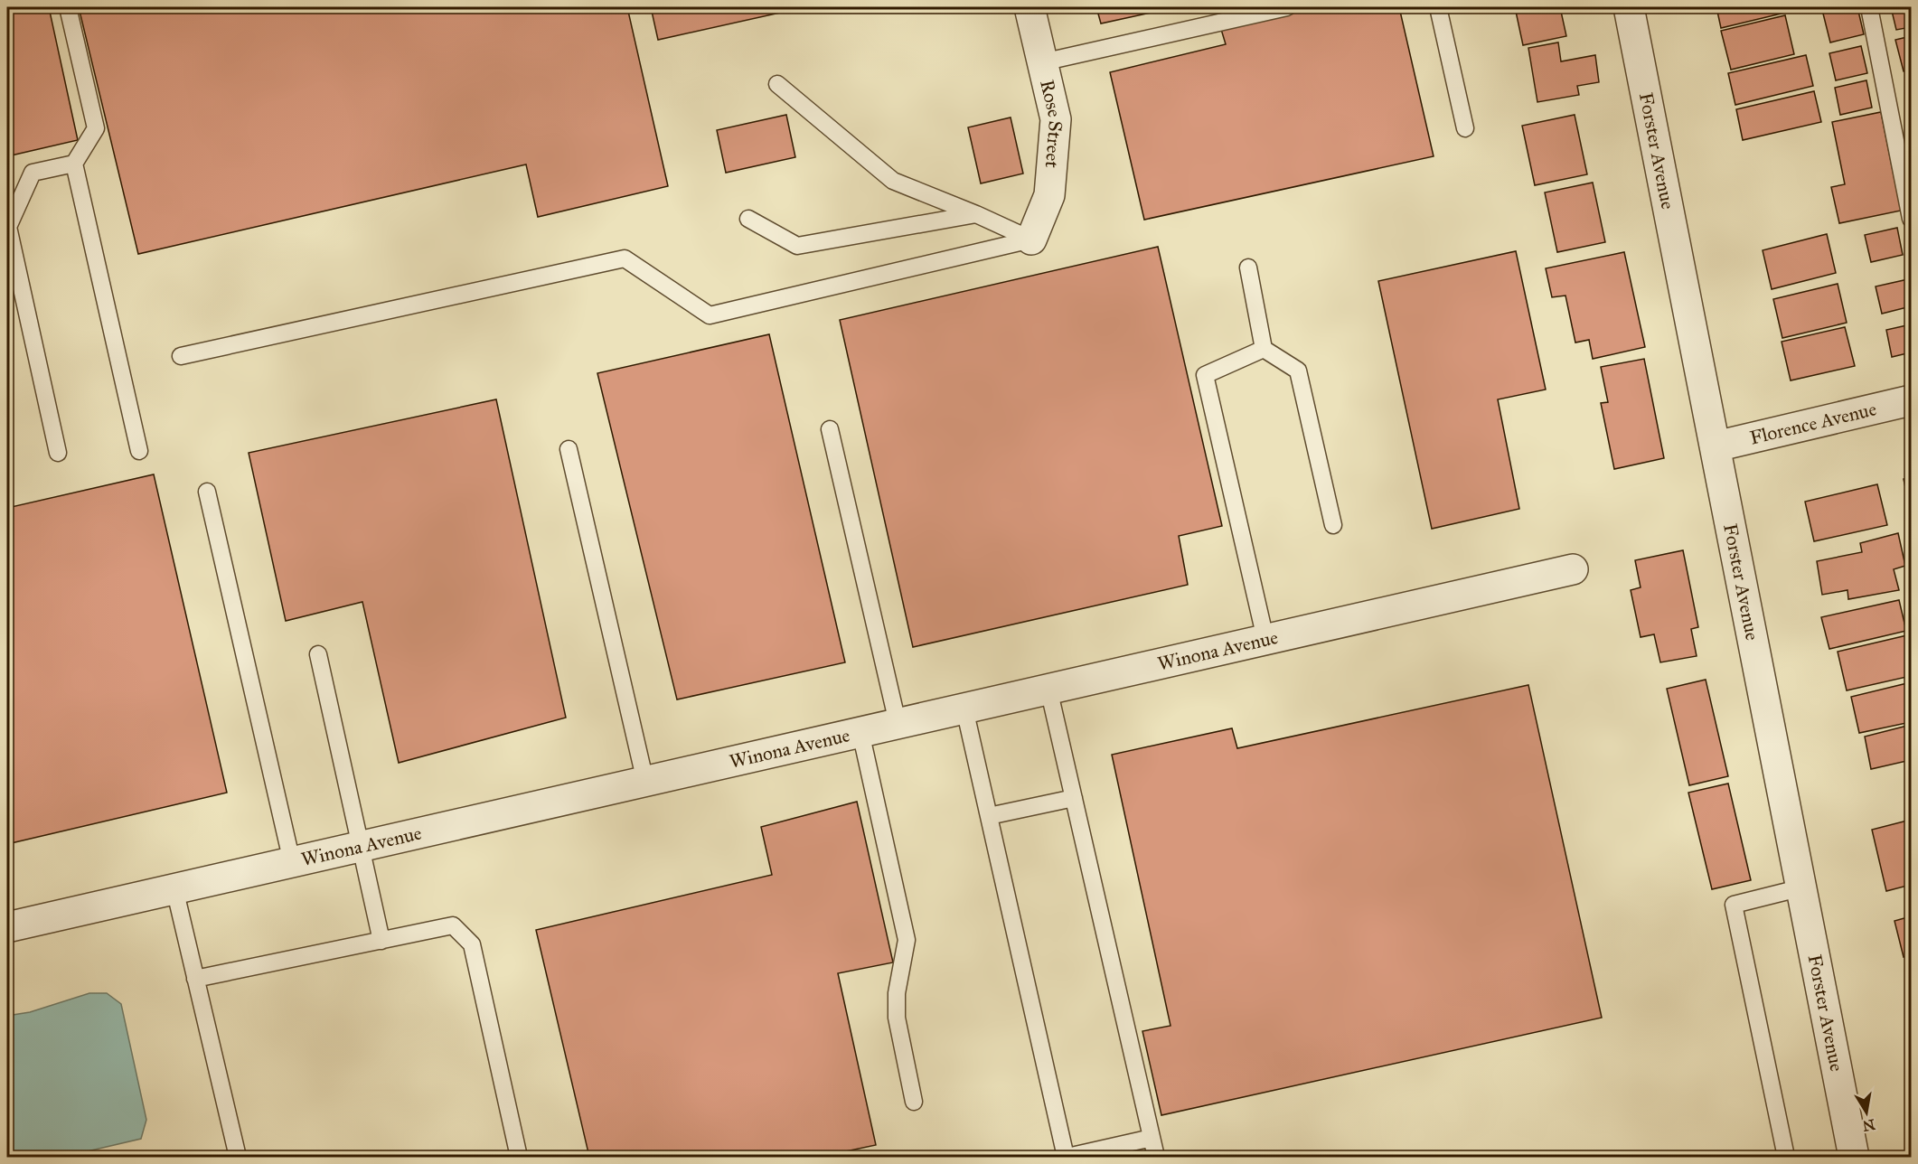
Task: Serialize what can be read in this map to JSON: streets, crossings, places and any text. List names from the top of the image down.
{
  "streets": {
    "street": [
      "Rose Street",
      "Forster Avenue",
      "Florence Avenue",
      "Winona Avenue"
    ]
  },
  "crossings": [
    ["Forster Avenue", "Florence Avenue"]
  ],
  "north": "bottom"
}
